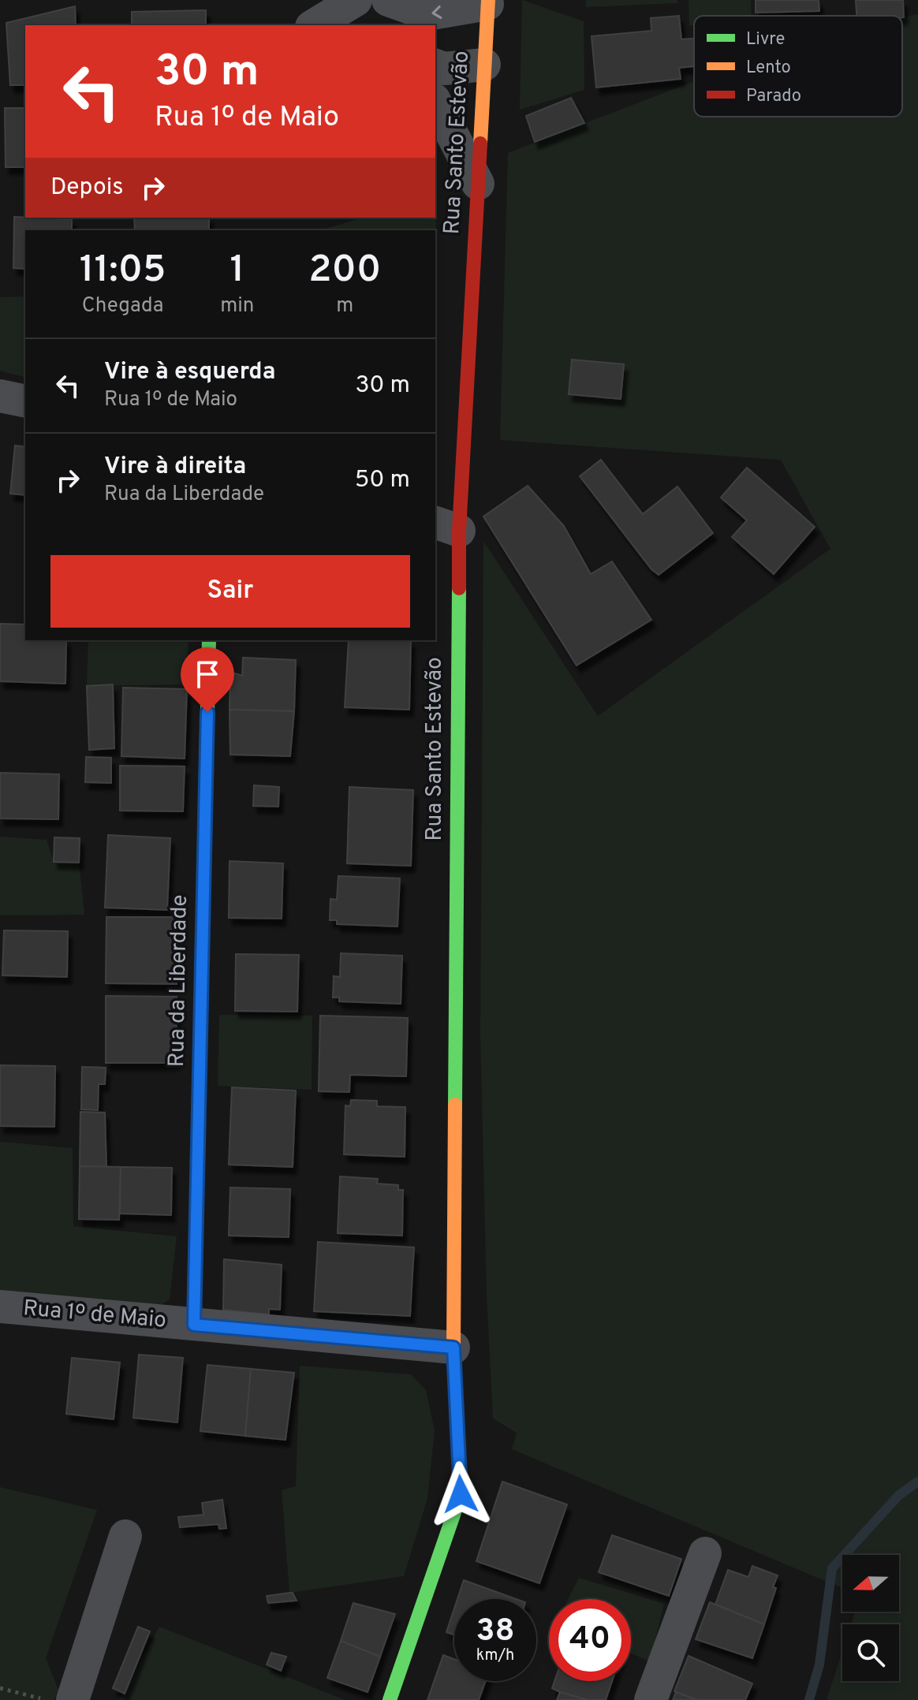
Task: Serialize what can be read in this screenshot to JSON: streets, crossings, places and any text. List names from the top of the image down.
{
  "streets": {
    "street": ["Rua Santo Estevão", "Rua da Liberdade", "Rua 1º de Maio"]
  },
  "crossings": [
    ["Rua Santo Estevão", "Rua 1º de Maio"],
    ["Rua da Liberdade", "Rua 1º de Maio"]
  ],
  "legend": ["Livre", "Lento", "Parado"],
  "north": "left",
  "page": {
    "turn": ["30 m", "Rua 1º de Maio"],
    "then": "Depois",
    "eta": [
      "11:05",
      "Chegada",
      "1",
      "min",
      "200",
      "m"
    ],
    "list": [
      {
        "name": "Vire à esquerda",
        "note": "Rua 1º de Maio",
        "value": "30 m"
      },
      {
        "name": "Vire à direita",
        "note": "Rua da Liberdade",
        "value": "50 m"
      }
    ],
    "buttons": "Sair",
    "speed": "38 km/h",
    "limit": "40"
  }
}
